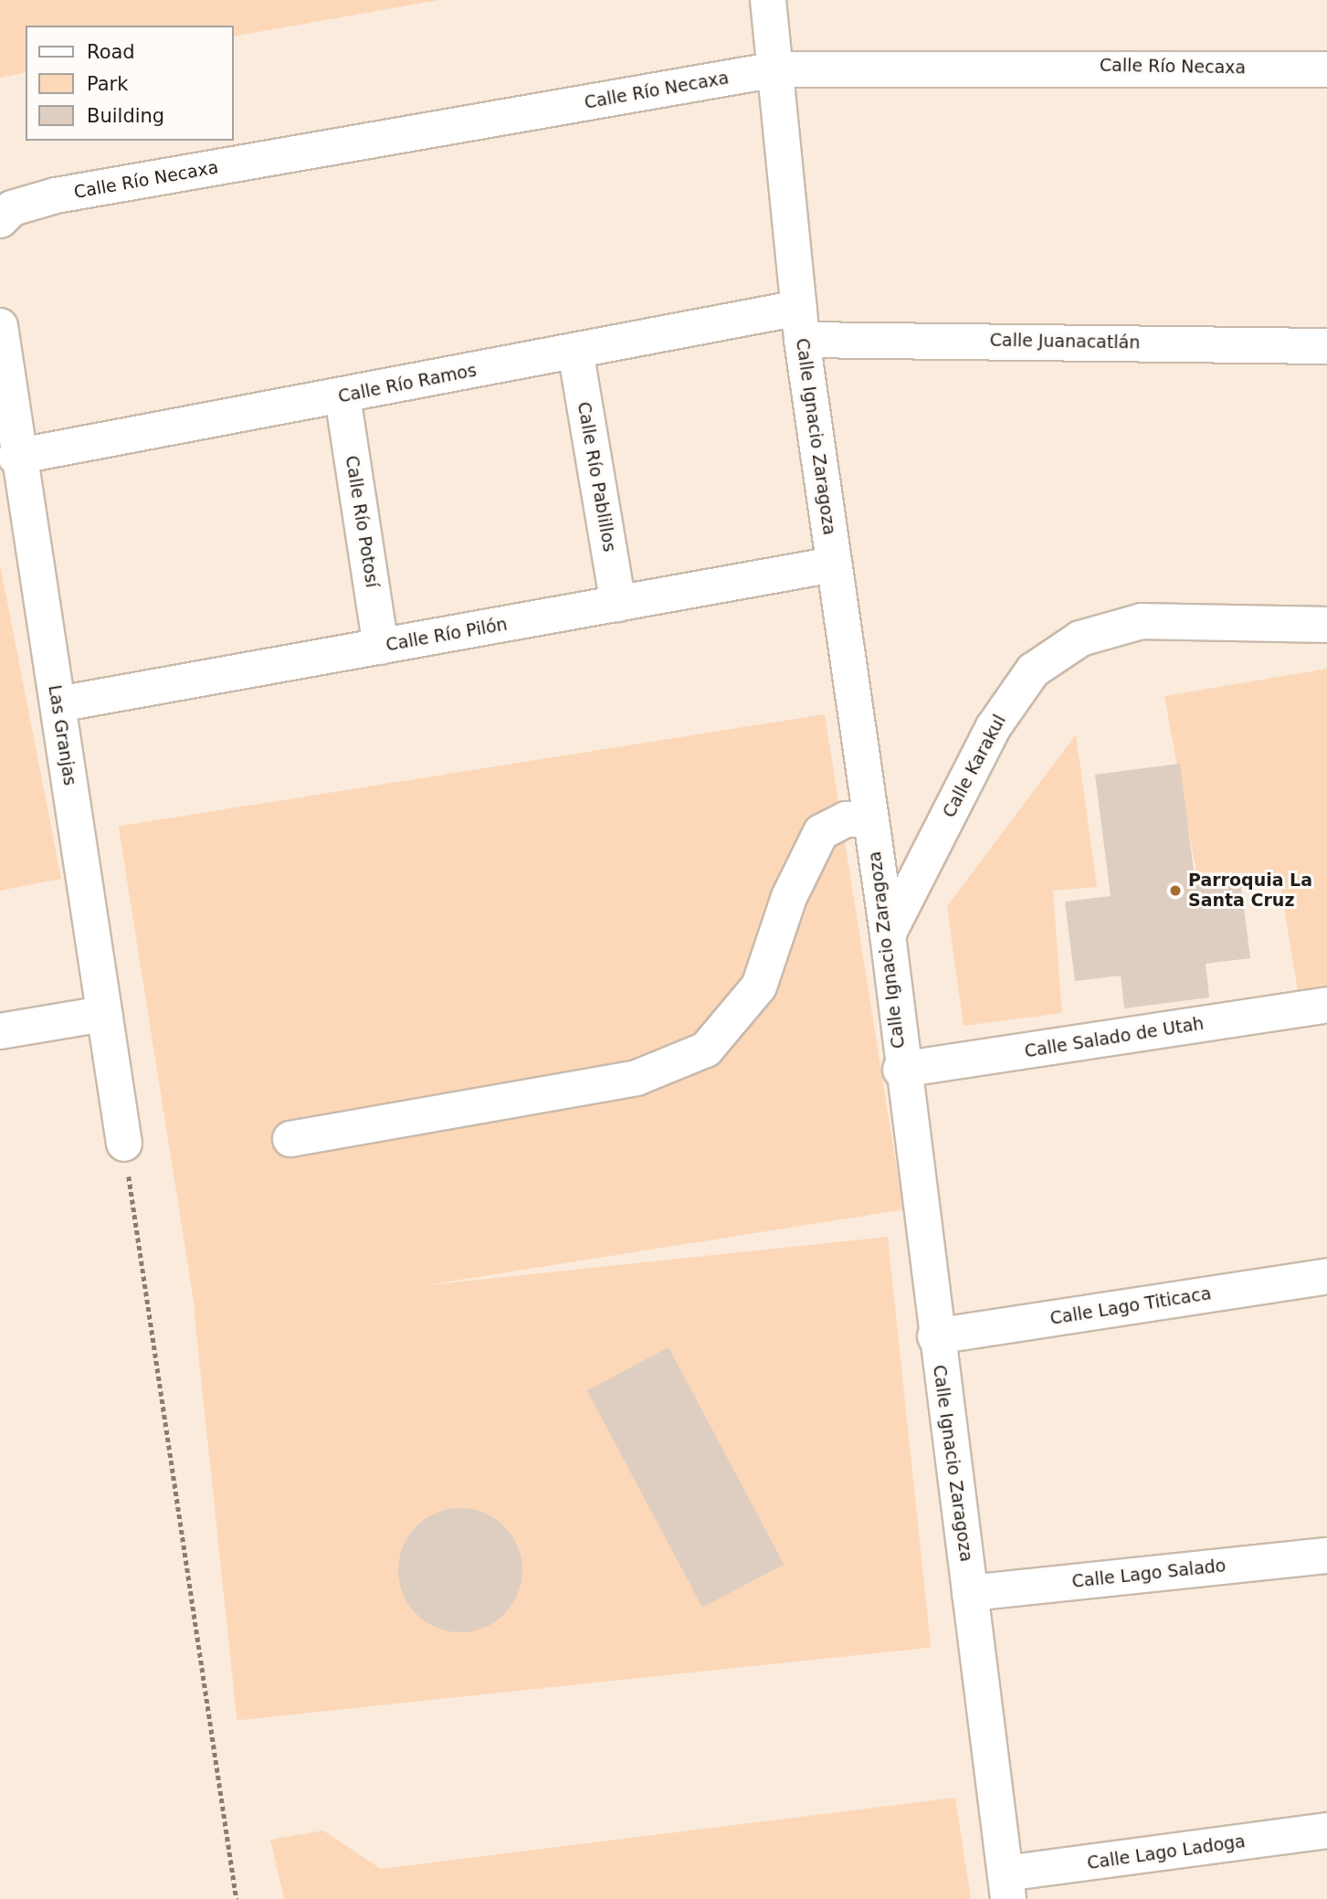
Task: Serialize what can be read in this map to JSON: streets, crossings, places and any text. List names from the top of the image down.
{
  "streets": {
    "street": [
      "Calle Río Necaxa",
      "Calle Juanacatlán",
      "Calle Río Ramos",
      "Calle Ignacio Zaragoza",
      "Calle Río Pablillos",
      "Calle Río Potosí",
      "Calle Río Pilón",
      "Las Granjas",
      "Calle Karakul",
      "Calle Salado de Utah",
      "Calle Lago Titicaca",
      "Calle Lago Salado",
      "Calle Lago Ladoga"
    ]
  },
  "crossings": [
    ["Calle Río Necaxa", "Calle Ignacio Zaragoza"],
    ["Calle Juanacatlán", "Calle Río Ramos"],
    ["Calle Juanacatlán", "Calle Ignacio Zaragoza"],
    ["Calle Río Ramos", "Calle Ignacio Zaragoza"],
    ["Calle Río Ramos", "Calle Río Pablillos"],
    ["Calle Río Ramos", "Calle Río Potosí"],
    ["Calle Río Ramos", "Las Granjas"],
    ["Calle Ignacio Zaragoza", "Calle Río Pilón"],
    ["Calle Ignacio Zaragoza", "Calle Karakul"],
    ["Calle Ignacio Zaragoza", "Calle Salado de Utah"],
    ["Calle Ignacio Zaragoza", "Calle Lago Titicaca"],
    ["Calle Ignacio Zaragoza", "Calle Lago Salado"],
    ["Calle Ignacio Zaragoza", "Calle Lago Ladoga"],
    ["Calle Río Pablillos", "Calle Río Pilón"],
    ["Calle Río Potosí", "Calle Río Pilón"],
    ["Calle Río Pilón", "Las Granjas"]
  ],
  "places": ["Parroquia La Santa Cruz"],
  "legend": ["Road", "Park", "Building"]
}
